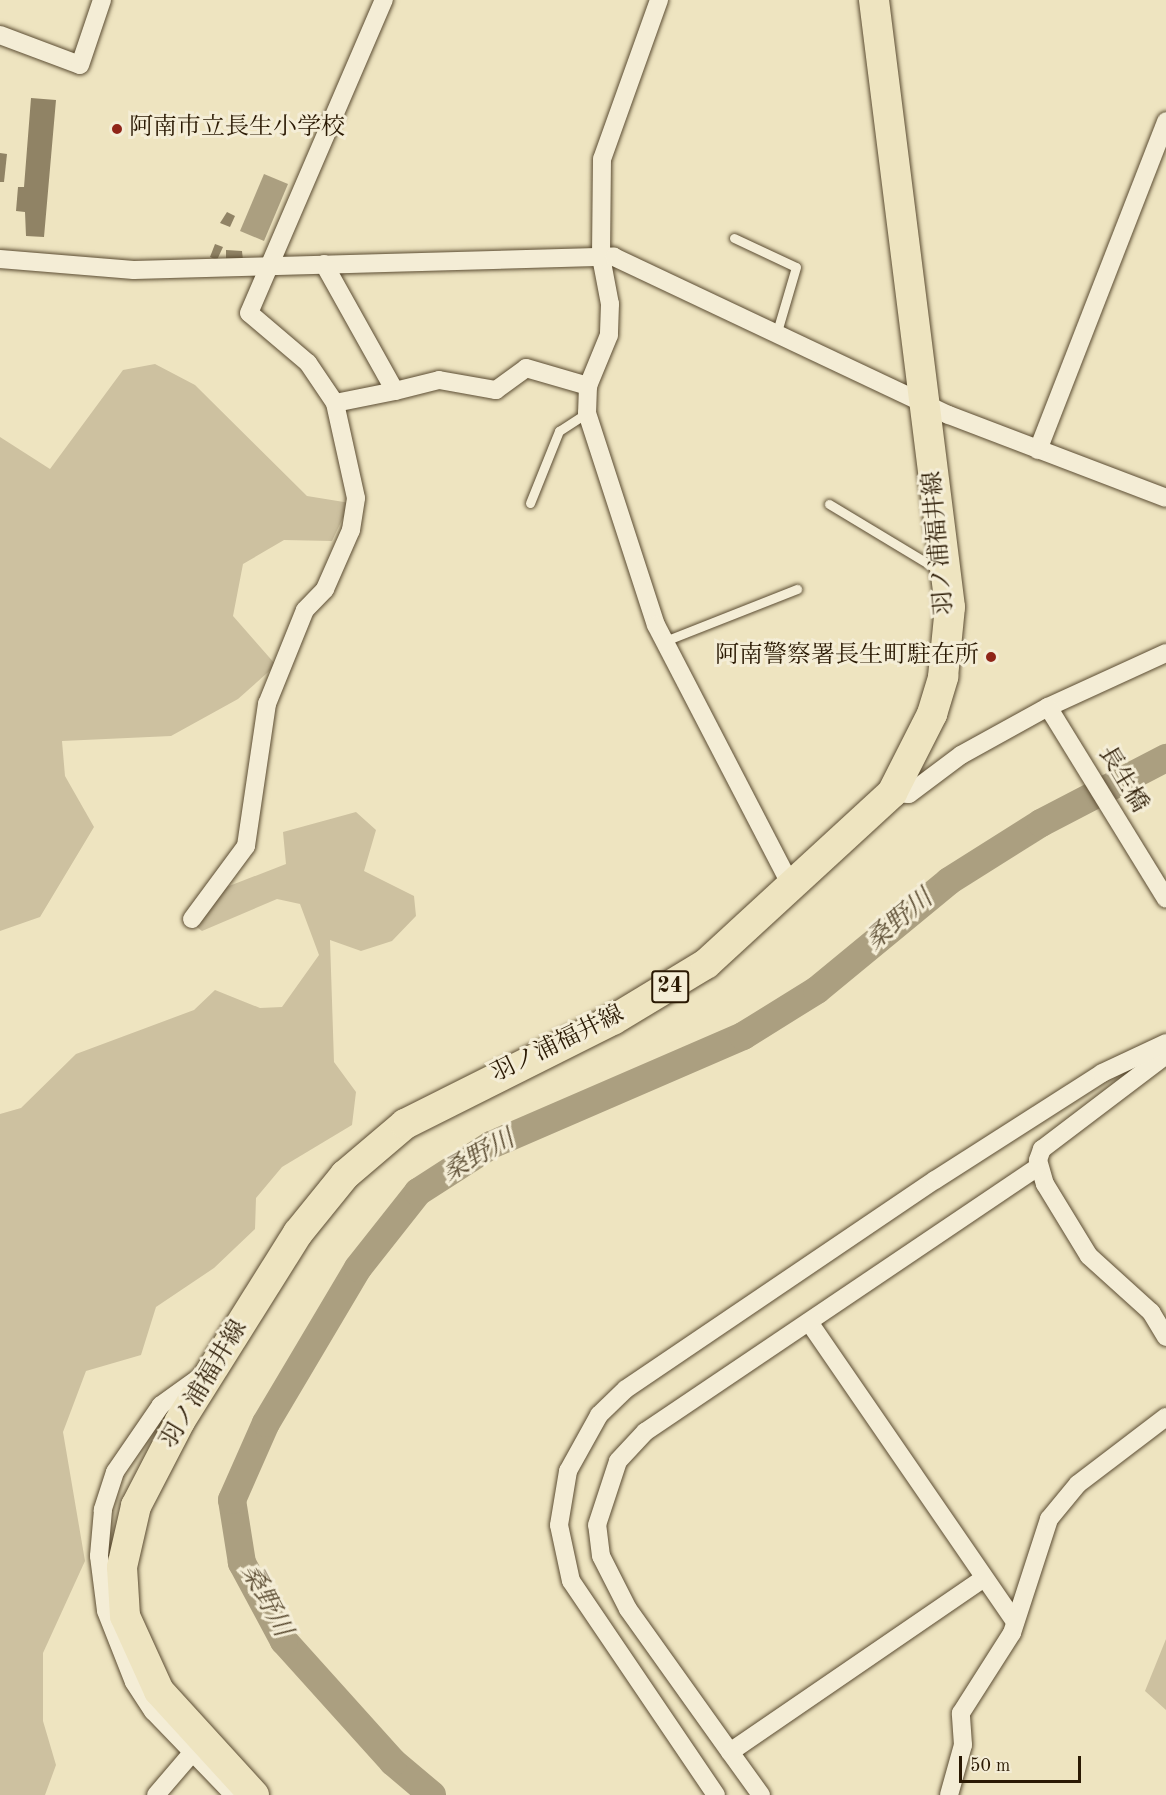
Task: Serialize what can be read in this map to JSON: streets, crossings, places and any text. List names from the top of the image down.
{
  "streets": {
    "main road": ["羽ノ浦福井線", "24"],
    "street": ["長生橋"]
  },
  "water": ["桑野川"],
  "places": ["阿南市立長生小学校", "阿南警察署長生町駐在所"],
  "scale_bar": "50 m"
}
